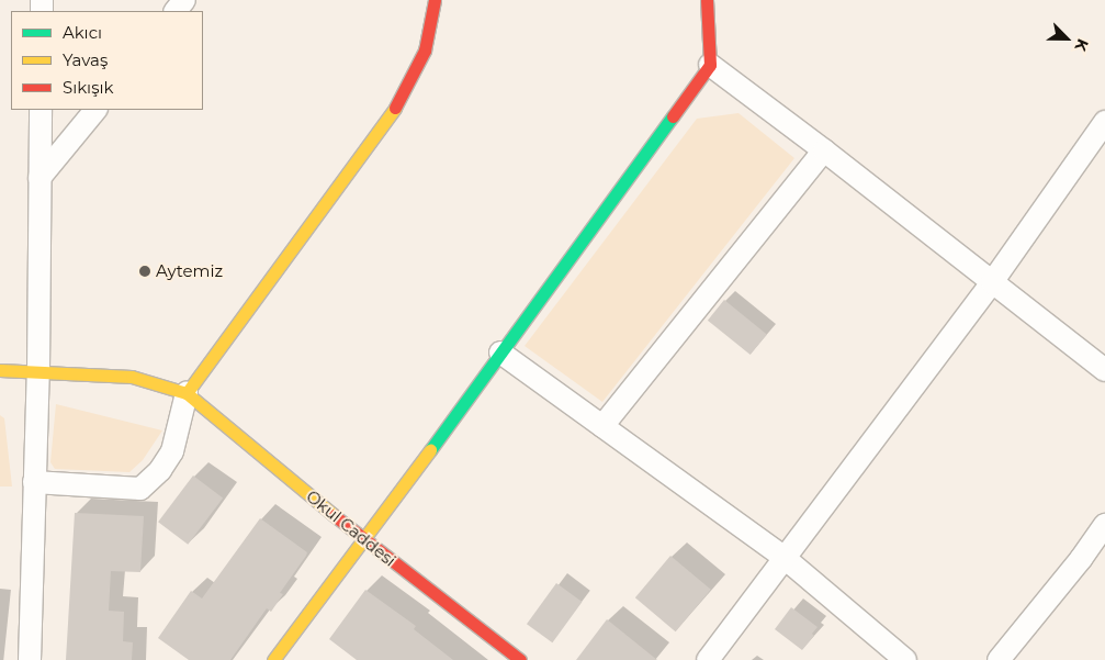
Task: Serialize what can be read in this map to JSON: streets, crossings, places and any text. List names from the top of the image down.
{
  "streets": {
    "street": ["Okul Caddesi"]
  },
  "places": ["Aytemiz"],
  "legend": ["Akıcı", "Yavaş", "Sıkışık"],
  "north": "bottom right"
}
